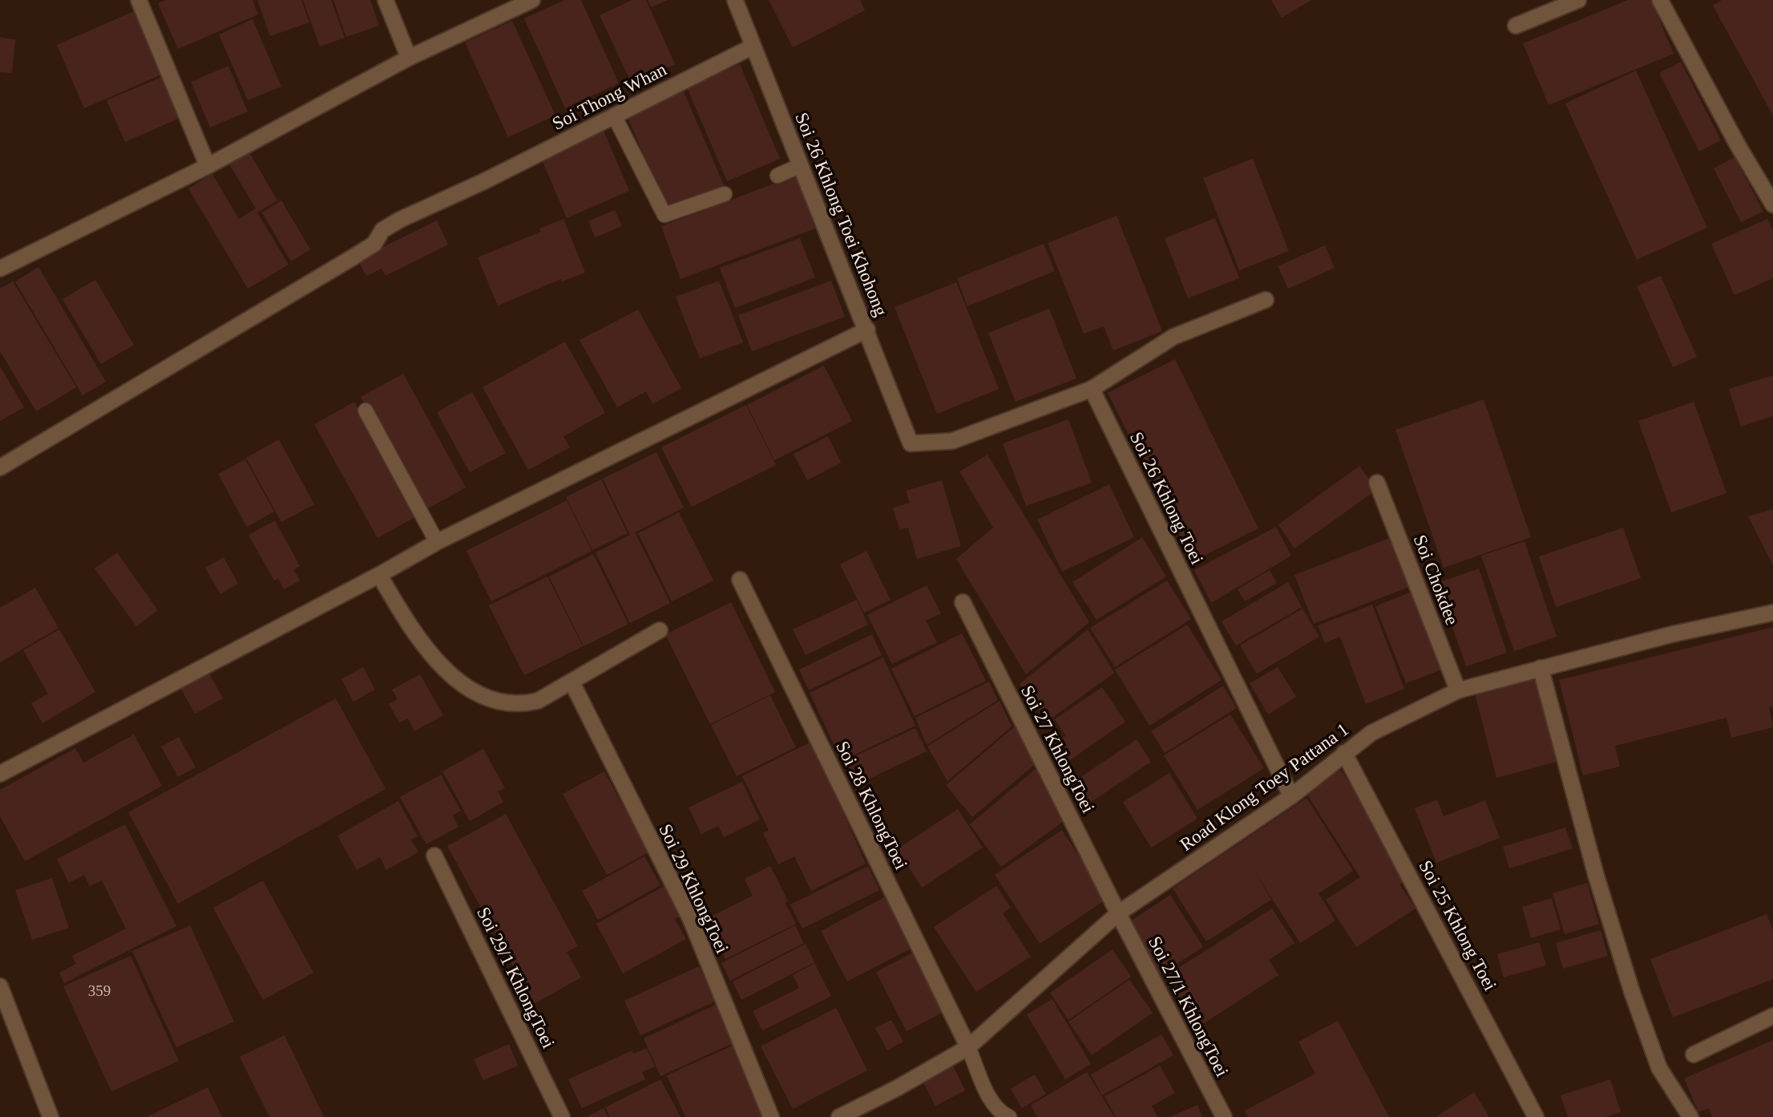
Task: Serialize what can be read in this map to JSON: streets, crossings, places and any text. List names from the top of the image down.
{
  "streets": {
    "street": [
      "Soi Thong Whan",
      "Soi 26 Khlong Toei Khohong",
      "Soi 26 Khlong Toei",
      "Soi Chokdee",
      "Soi 27 KhlongToei",
      "Road Klong Toey Pattana 1",
      "Soi 28 KhlongToei",
      "Soi 29 KhlongToei",
      "Soi 25 Khlong Toei",
      "Soi 29/1 KhlongToei",
      "Soi 27/1 KhlongToei"
    ]
  },
  "crossings": [
    ["Soi Thong Whan", "Soi 26 Khlong Toei Khohong"],
    ["Soi 26 Khlong Toei Khohong", "Soi 26 Khlong Toei"],
    ["Soi 26 Khlong Toei", "Road Klong Toey Pattana 1"],
    ["Soi Chokdee", "Road Klong Toey Pattana 1"],
    ["Soi 27 KhlongToei", "Road Klong Toey Pattana 1"],
    ["Soi 27 KhlongToei", "Soi 27/1 KhlongToei"],
    ["Road Klong Toey Pattana 1", "Soi 28 KhlongToei"],
    ["Road Klong Toey Pattana 1", "Soi 25 Khlong Toei"],
    ["Road Klong Toey Pattana 1", "Soi 27/1 KhlongToei"]
  ],
  "house_numbers": ["359"]
}
